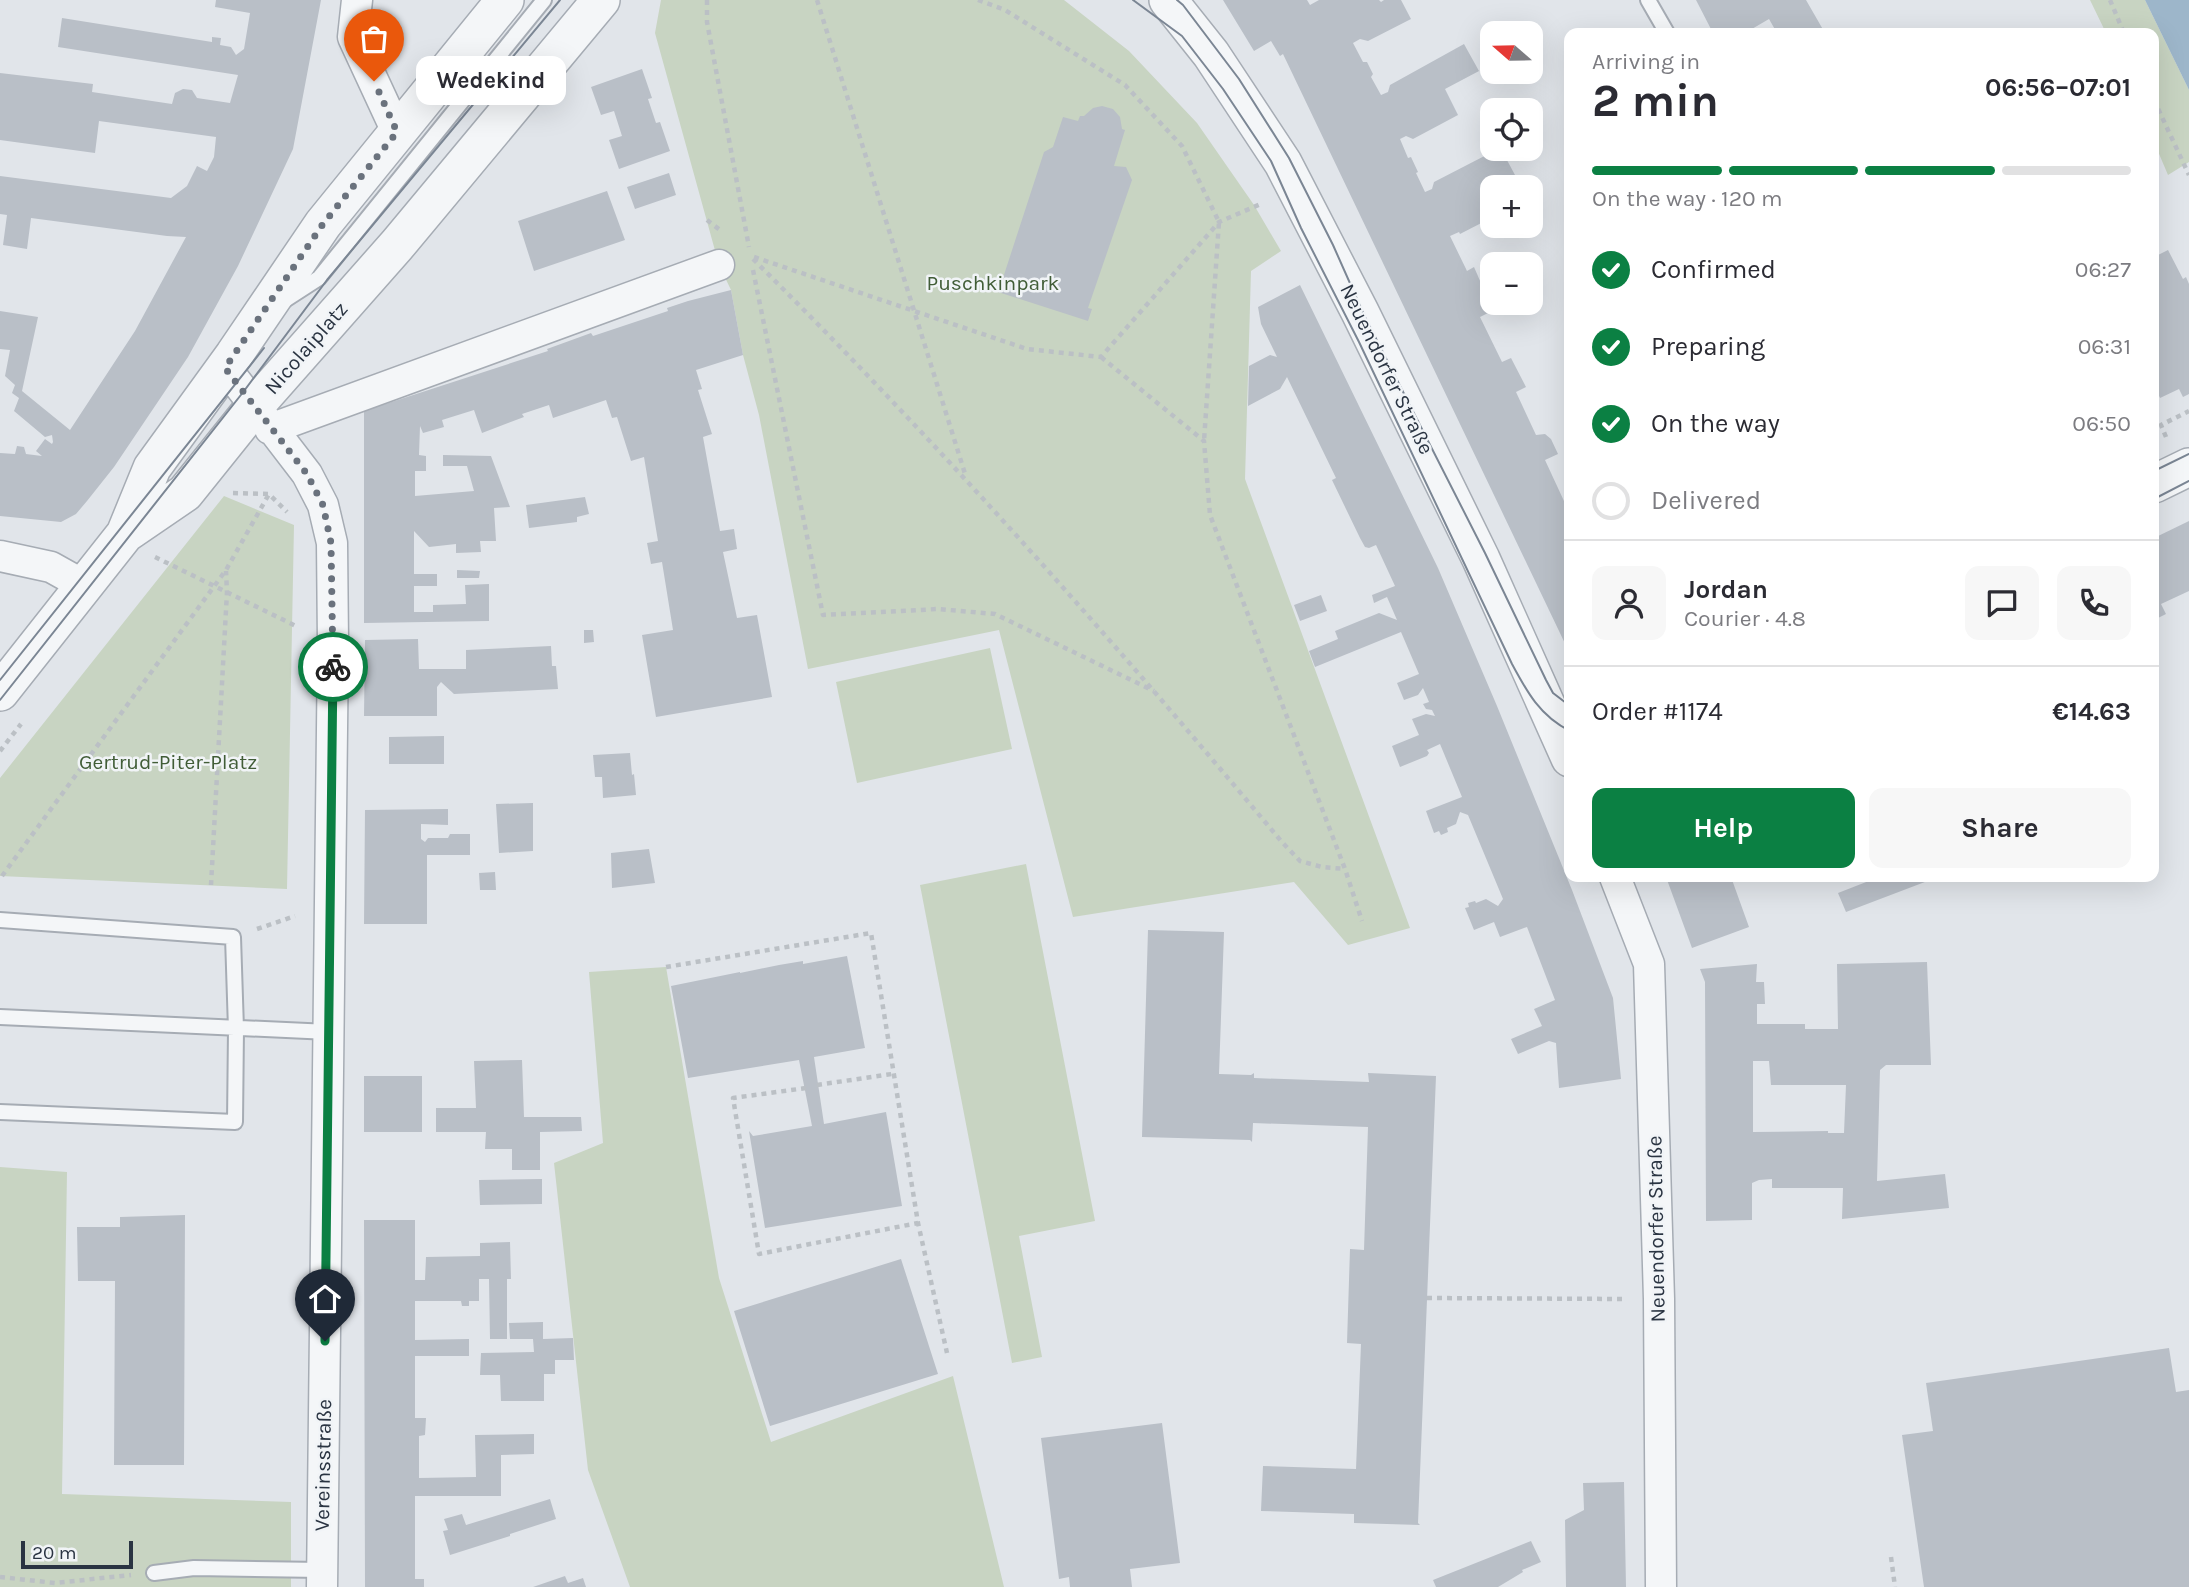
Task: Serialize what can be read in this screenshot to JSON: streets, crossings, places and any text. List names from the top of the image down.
{
  "streets": {
    "street": ["Nicolaiplatz", "Neuendorfer Straße", "Vereinsstraße"]
  },
  "crossings": [
    ["Nicolaiplatz", "Vereinsstraße"]
  ],
  "parks": ["Puschkinpark", "Gertrud-Piter-Platz"],
  "places": ["Wedekind"],
  "scale_bar": "20 m",
  "north": "left",
  "page": {
    "map_buttons": ["+", "−"],
    "heading": ["2 min", "Arriving in", "06:56–07:01"],
    "panel": [
      "Jordan",
      "Courier · 4.8",
      "Order #1174",
      "€14.63"
    ],
    "bubble": "Wedekind",
    "bar": "On the way · 120 m",
    "list": [
      ["Confirmed", "06:27"],
      ["Preparing", "06:31"],
      ["On the way", "06:50"],
      "Delivered"
    ],
    "buttons": ["Help", "Share"],
    "scale": "20 m"
  }
}
